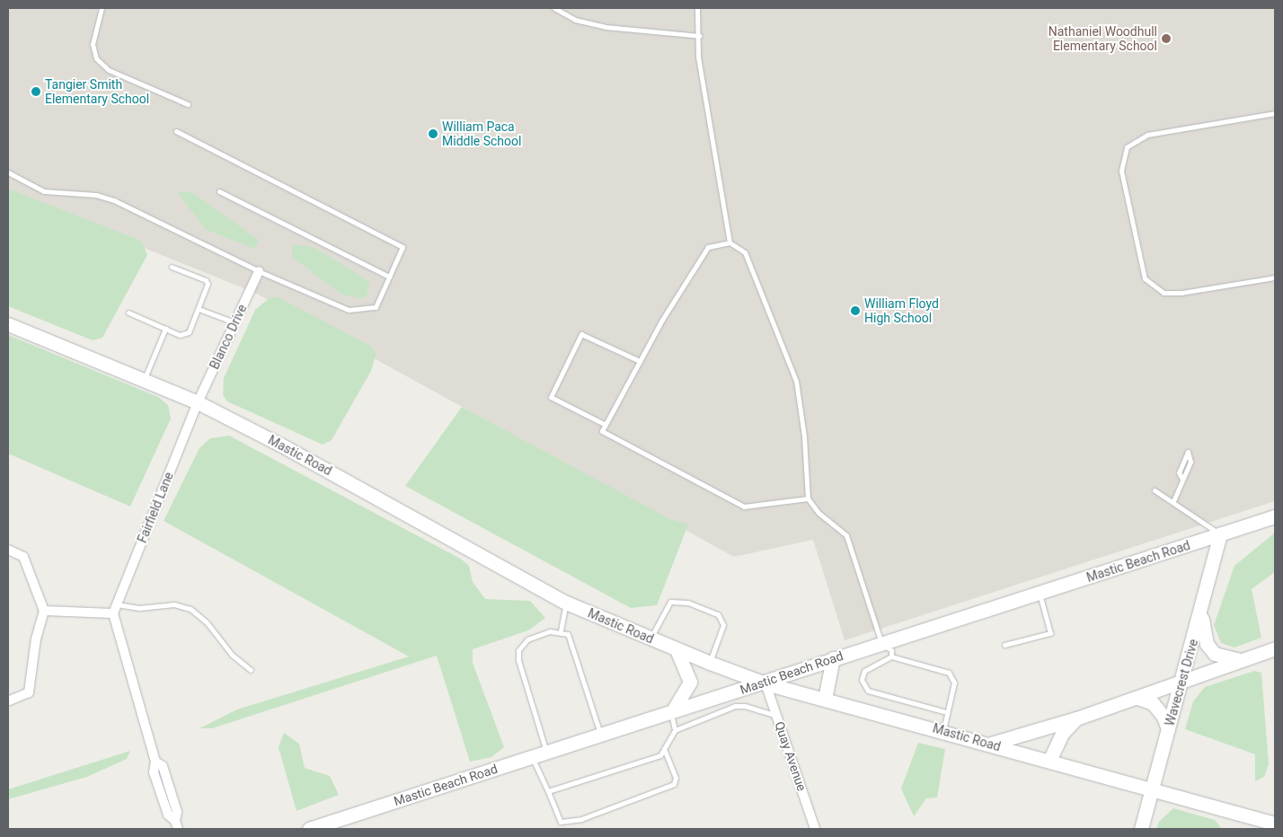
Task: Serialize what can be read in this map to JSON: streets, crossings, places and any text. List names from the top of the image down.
{
  "streets": {
    "street": [
      "Blanco Drive",
      "Mastic Road",
      "Fairfield Lane",
      "Mastic Beach Road",
      "Wavecrest Drive",
      "Quay Avenue"
    ]
  },
  "crossings": [
    ["Blanco Drive", "Mastic Road"],
    ["Blanco Drive", "Fairfield Lane"],
    ["Mastic Road", "Fairfield Lane"],
    ["Mastic Road", "Mastic Beach Road"],
    ["Mastic Road", "Wavecrest Drive"],
    ["Mastic Road", "Quay Avenue"],
    ["Mastic Beach Road", "Wavecrest Drive"],
    ["Mastic Beach Road", "Quay Avenue"]
  ],
  "places": [
    "Nathaniel Woodhull Elementary School",
    "Tangier Smith Elementary School",
    "William Paca Middle School",
    "William Floyd High School"
  ]
}
